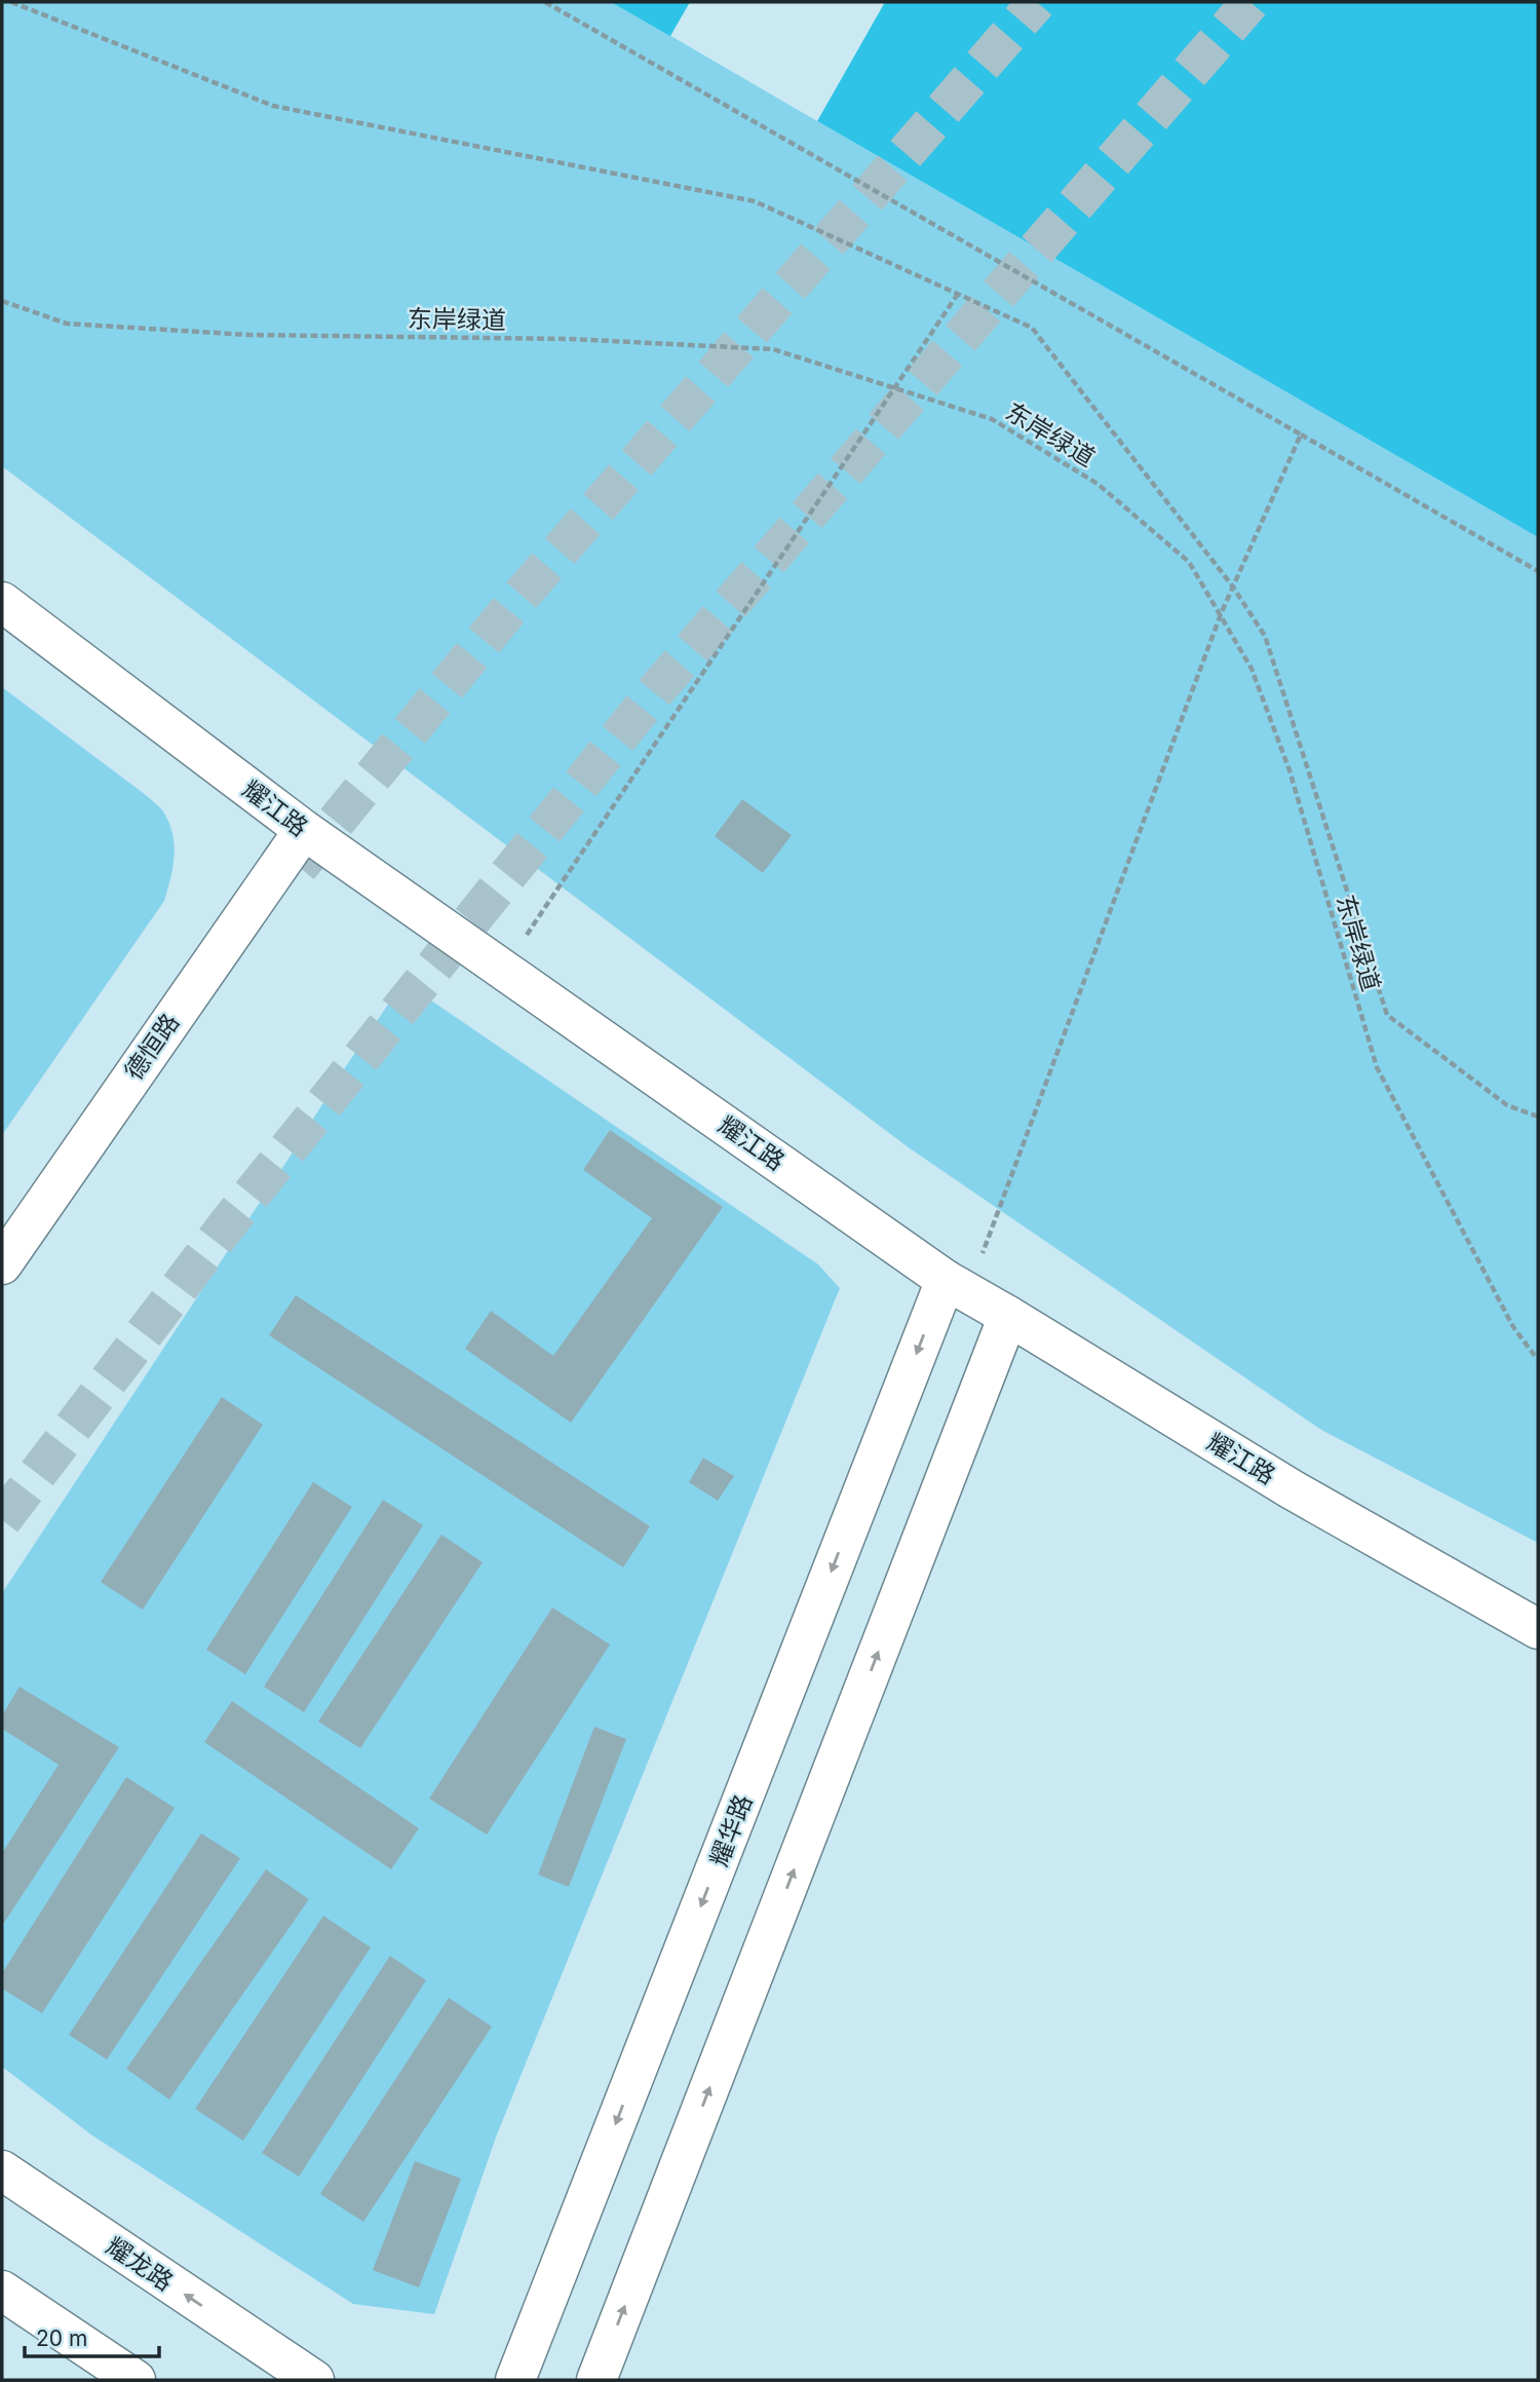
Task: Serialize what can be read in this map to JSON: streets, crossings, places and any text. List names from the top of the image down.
{
  "streets": {
    "main road": [
      "耀江路",
      "德恒路",
      "耀华路",
      "耀龙路"
    ],
    "path": ["东岸绿道"]
  },
  "crossings": [
    ["耀江路", "德恒路"],
    ["耀江路", "耀华路"]
  ],
  "scale_bar": "20 m"
}
